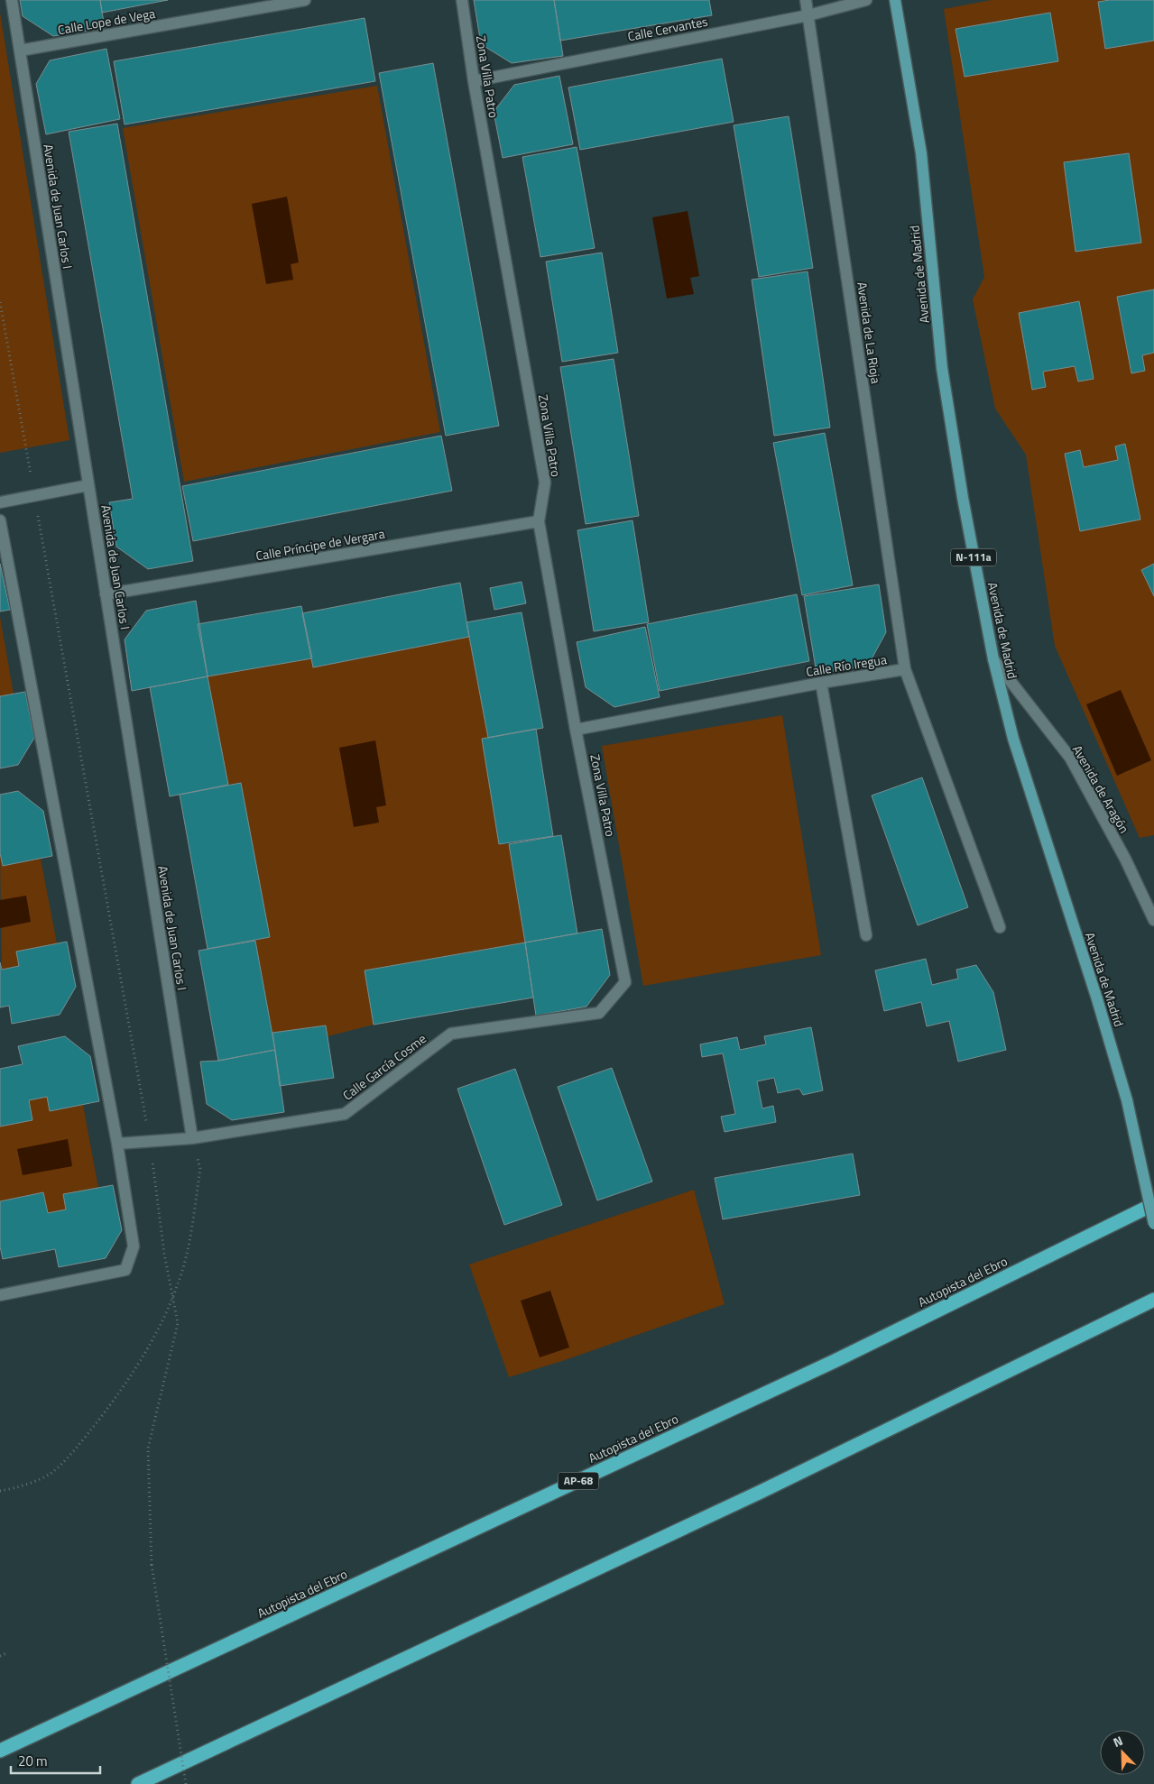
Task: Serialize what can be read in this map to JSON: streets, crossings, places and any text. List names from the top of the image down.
{
  "streets": {
    "highway": ["Autopista del Ebro", "AP-68"],
    "main road": ["Avenida de Madrid", "N-111a"],
    "street": [
      "Calle Lope de Vega",
      "Calle Cervantes",
      "Zona Villa Patro",
      "Avenida de Juan Carlos I",
      "Avenida de La Rioja",
      "Calle Príncipe de Vergara",
      "Calle Río Iregua",
      "Avenida de Aragón",
      "Calle García Cosme"
    ]
  },
  "crossings": [
    ["Calle Lope de Vega", "Avenida de Juan Carlos I"],
    ["Calle Cervantes", "Zona Villa Patro"],
    ["Calle Cervantes", "Avenida de La Rioja"],
    ["Zona Villa Patro", "Calle Príncipe de Vergara"],
    ["Zona Villa Patro", "Calle Río Iregua"],
    ["Zona Villa Patro", "Calle García Cosme"],
    ["Avenida de Juan Carlos I", "Calle Príncipe de Vergara"],
    ["Avenida de Juan Carlos I", "Calle García Cosme"],
    ["Avenida de Madrid", "Avenida de Aragón"],
    ["Avenida de La Rioja", "Calle Río Iregua"]
  ],
  "scale_bar": "20 m",
  "north": "top left"
}
